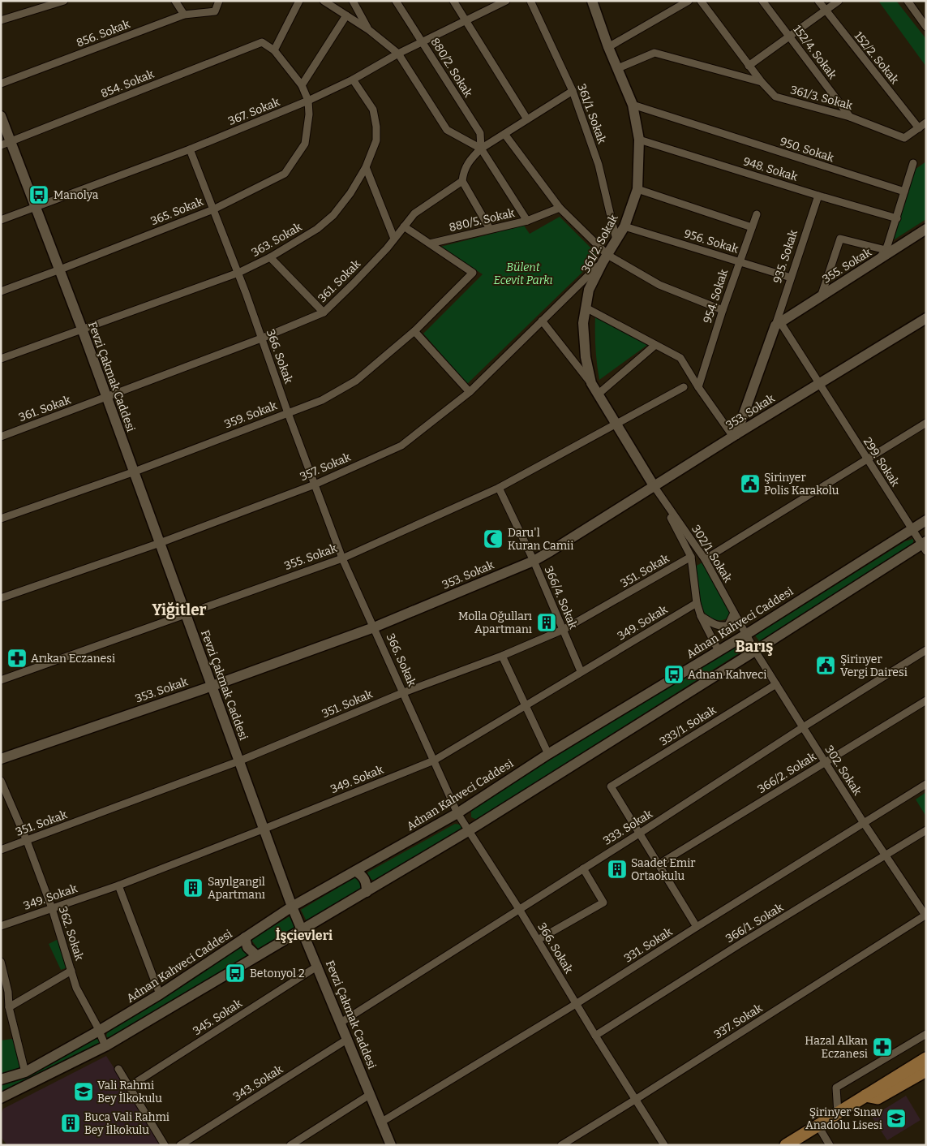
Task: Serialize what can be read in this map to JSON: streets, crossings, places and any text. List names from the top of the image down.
{
  "streets": {
    "main road": [
      "361/2. Sokak",
      "935. Sokak",
      "355. Sokak",
      "Fevzi Çakmak Caddesi",
      "353. Sokak",
      "Adnan Kahveci Caddesi"
    ],
    "street": [
      "856. Sokak",
      "152/4. Sokak",
      "152/2. Sokak",
      "880/2. Sokak",
      "854. Sokak",
      "361/3. Sokak",
      "367. Sokak",
      "361/1. Sokak",
      "950. Sokak",
      "948. Sokak",
      "365. Sokak",
      "880/5. Sokak",
      "363. Sokak",
      "956. Sokak",
      "361. Sokak",
      "954. Sokak",
      "366. Sokak",
      "359. Sokak",
      "299. Sokak",
      "357. Sokak",
      "302/1. Sokak",
      "351. Sokak",
      "366/4. Sokak",
      "349. Sokak",
      "333/1. Sokak",
      "302. Sokak",
      "366/2. Sokak",
      "333. Sokak",
      "366/1. Sokak",
      "362. Sokak",
      "331. Sokak",
      "345. Sokak",
      "337. Sokak",
      "343. Sokak"
    ]
  },
  "crossings": [
    ["152/4. Sokak", "361/3. Sokak"],
    ["152/2. Sokak", "361/3. Sokak"],
    ["880/2. Sokak", "367. Sokak"],
    ["880/2. Sokak", "880/5. Sokak"],
    ["854. Sokak", "Fevzi Çakmak Caddesi"],
    ["367. Sokak", "365. Sokak"],
    ["367. Sokak", "363. Sokak"],
    ["367. Sokak", "366. Sokak"],
    ["367. Sokak", "Fevzi Çakmak Caddesi"],
    ["361/1. Sokak", "361/2. Sokak"],
    ["950. Sokak", "361/2. Sokak"],
    ["948. Sokak", "361/2. Sokak"],
    ["948. Sokak", "935. Sokak"],
    ["365. Sokak", "366. Sokak"],
    ["365. Sokak", "Fevzi Çakmak Caddesi"],
    ["880/5. Sokak", "359. Sokak"],
    ["363. Sokak", "366. Sokak"],
    ["363. Sokak", "Fevzi Çakmak Caddesi"],
    ["956. Sokak", "361/2. Sokak"],
    ["956. Sokak", "935. Sokak"],
    ["956. Sokak", "954. Sokak"],
    ["361/2. Sokak", "355. Sokak"],
    ["361/2. Sokak", "353. Sokak"],
    ["361/2. Sokak", "357. Sokak"],
    ["361/2. Sokak", "302/1. Sokak"],
    ["935. Sokak", "355. Sokak"],
    ["935. Sokak", "353. Sokak"],
    ["935. Sokak", "299. Sokak"],
    ["355. Sokak", "366. Sokak"],
    ["355. Sokak", "Fevzi Çakmak Caddesi"],
    ["355. Sokak", "299. Sokak"],
    ["355. Sokak", "366/4. Sokak"],
    ["361. Sokak", "366. Sokak"],
    ["361. Sokak", "Fevzi Çakmak Caddesi"],
    ["366. Sokak", "353. Sokak"],
    ["366. Sokak", "359. Sokak"],
    ["366. Sokak", "357. Sokak"],
    ["366. Sokak", "351. Sokak"],
    ["366. Sokak", "349. Sokak"],
    ["366. Sokak", "Adnan Kahveci Caddesi"],
    ["366. Sokak", "333. Sokak"],
    ["366. Sokak", "366/1. Sokak"],
    ["366. Sokak", "331. Sokak"],
    ["366. Sokak", "337. Sokak"],
    ["Fevzi Çakmak Caddesi", "353. Sokak"],
    ["Fevzi Çakmak Caddesi", "359. Sokak"],
    ["Fevzi Çakmak Caddesi", "357. Sokak"],
    ["Fevzi Çakmak Caddesi", "351. Sokak"],
    ["Fevzi Çakmak Caddesi", "349. Sokak"],
    ["Fevzi Çakmak Caddesi", "Adnan Kahveci Caddesi"],
    ["Fevzi Çakmak Caddesi", "333. Sokak"],
    ["Fevzi Çakmak Caddesi", "331. Sokak"],
    ["Fevzi Çakmak Caddesi", "345. Sokak"],
    ["Fevzi Çakmak Caddesi", "343. Sokak"],
    ["353. Sokak", "299. Sokak"],
    ["353. Sokak", "302/1. Sokak"],
    ["353. Sokak", "366/4. Sokak"],
    ["299. Sokak", "Adnan Kahveci Caddesi"],
    ["302/1. Sokak", "Adnan Kahveci Caddesi"],
    ["302/1. Sokak", "302. Sokak"],
    ["351. Sokak", "366/4. Sokak"],
    ["351. Sokak", "362. Sokak"],
    ["366/4. Sokak", "349. Sokak"],
    ["349. Sokak", "362. Sokak"],
    ["Adnan Kahveci Caddesi", "302. Sokak"],
    ["Adnan Kahveci Caddesi", "362. Sokak"],
    ["333/1. Sokak", "302. Sokak"],
    ["333/1. Sokak", "333. Sokak"],
    ["302. Sokak", "366/2. Sokak"],
    ["302. Sokak", "333. Sokak"],
    ["302. Sokak", "366/1. Sokak"],
    ["302. Sokak", "331. Sokak"],
    ["302. Sokak", "337. Sokak"]
  ],
  "districts": ["Yiğitler", "Barış", "İşçievleri"],
  "parks": ["Bülent Ecevit Parkı"],
  "places": {
    "bus stop": ["Manolya", "Adnan Kahveci", "Betonyol 2"],
    "public building": ["Şirinyer Polis Karakolu", "Şirinyer Vergi Dairesi"],
    "mosque": ["Daru'l Kuran Camii"],
    "building": [
      "Molla Oğulları Apartmanı",
      "Saadet Emir Ortaokulu",
      "Sayılgangil Apartmanı",
      "Buca Vali Rahmi Bey İlkokulu"
    ],
    "pharmacy": ["Arıkan Eczanesi", "Hazal Alkan Eczanesi"],
    "school or university": ["Vali Rahmi Bey İlkokulu", "Şirinyer Sınav Anadolu Lisesi"]
  }
}
